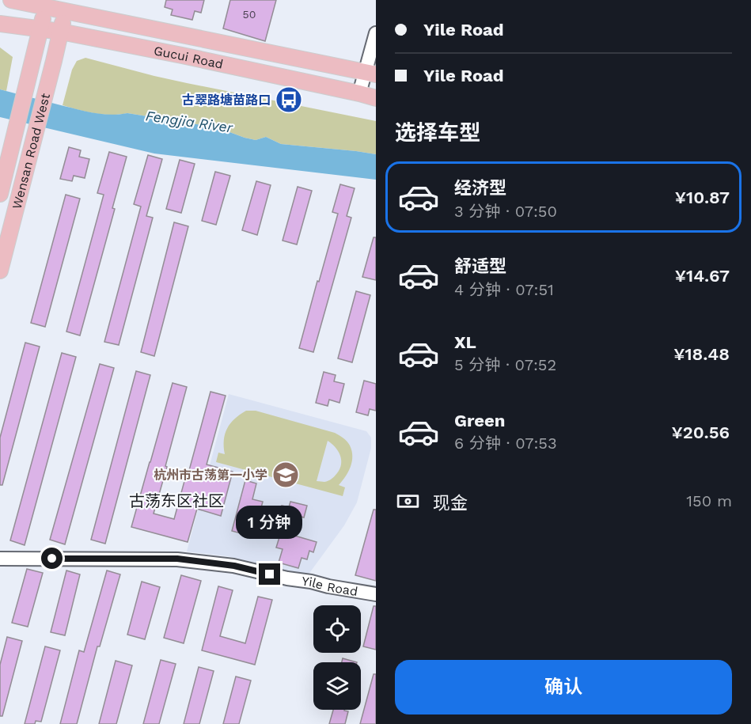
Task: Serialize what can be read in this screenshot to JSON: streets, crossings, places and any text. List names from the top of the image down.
{
  "streets": {
    "main road": ["Gucui Road", "Wensan Road West"],
    "street": ["Yile Road"]
  },
  "crossings": [
    ["Gucui Road", "Wensan Road West"]
  ],
  "districts": ["古荡东区社区"],
  "water": ["Fengjia River"],
  "places": {
    "bus stop": ["古翠路塘苗路口"],
    "school or university": ["杭州市古荡第一小学"]
  },
  "house_numbers": ["50"],
  "page": {
    "banner": ["Yile Road", "Yile Road"],
    "heading": "选择车型",
    "list": [
      {
        "name": "经济型",
        "note": "3 分钟 · 07:50",
        "value": "¥10.87"
      },
      {
        "name": "舒适型",
        "note": "4 分钟 · 07:51",
        "value": "¥14.67"
      },
      {
        "name": "XL",
        "note": "5 分钟 · 07:52",
        "value": "¥18.48"
      },
      {
        "name": "Green",
        "note": "6 分钟 · 07:53",
        "value": "¥20.56"
      }
    ],
    "pay": ["现金", "150 m"],
    "bubble": "1 分钟",
    "buttons": "确认"
  }
}
